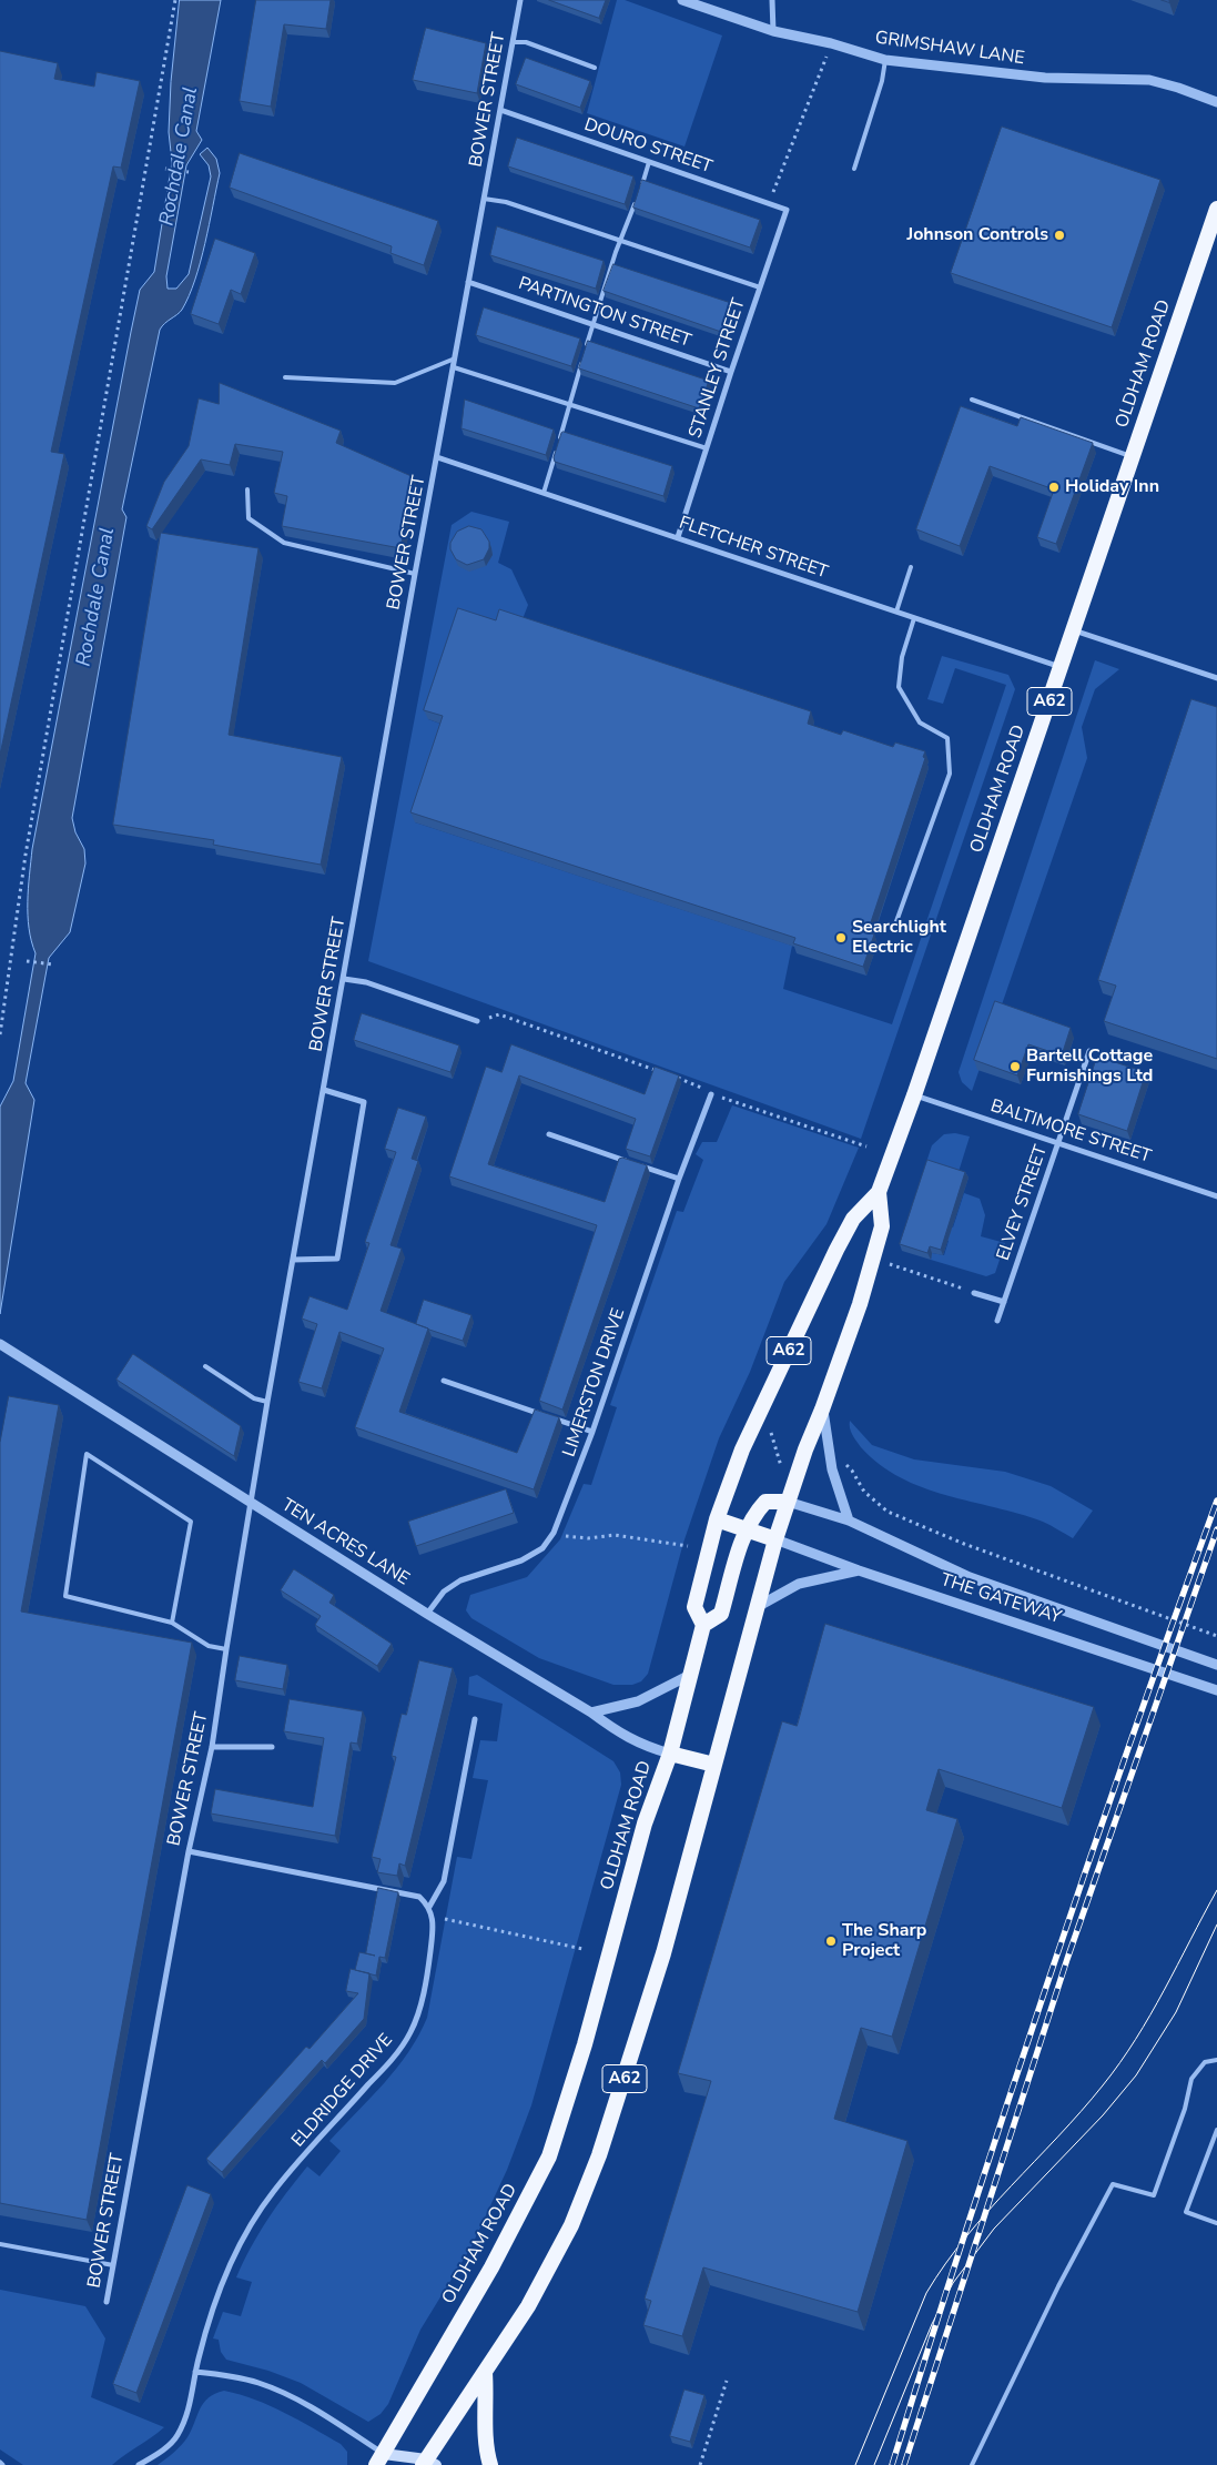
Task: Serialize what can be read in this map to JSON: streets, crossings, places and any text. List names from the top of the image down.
{
  "streets": {
    "highway": ["OLDHAM ROAD", "A62"],
    "street": [
      "GRIMSHAW LANE",
      "BOWER STREET",
      "DOURO STREET",
      "PARTINGTON STREET",
      "STANLEY STREET",
      "FLETCHER STREET",
      "BALTIMORE STREET",
      "ELVEY STREET",
      "LIMERSTON DRIVE",
      "TEN ACRES LANE",
      "THE GATEWAY",
      "ELDRIDGE DRIVE"
    ]
  },
  "crossings": [
    ["BOWER STREET", "DOURO STREET"],
    ["BOWER STREET", "PARTINGTON STREET"],
    ["BOWER STREET", "FLETCHER STREET"],
    ["BOWER STREET", "TEN ACRES LANE"],
    ["DOURO STREET", "STANLEY STREET"],
    ["PARTINGTON STREET", "STANLEY STREET"],
    ["OLDHAM ROAD", "FLETCHER STREET"],
    ["OLDHAM ROAD", "BALTIMORE STREET"],
    ["OLDHAM ROAD", "TEN ACRES LANE"],
    ["OLDHAM ROAD", "THE GATEWAY"],
    ["STANLEY STREET", "FLETCHER STREET"],
    ["BALTIMORE STREET", "ELVEY STREET"],
    ["LIMERSTON DRIVE", "TEN ACRES LANE"]
  ],
  "water": ["Rochdale Canal"],
  "places": [
    "Johnson Controls",
    "Holiday Inn",
    "Searchlight Electric",
    "Bartell Cottage Furnishings Ltd",
    "The Sharp Project"
  ]
}
